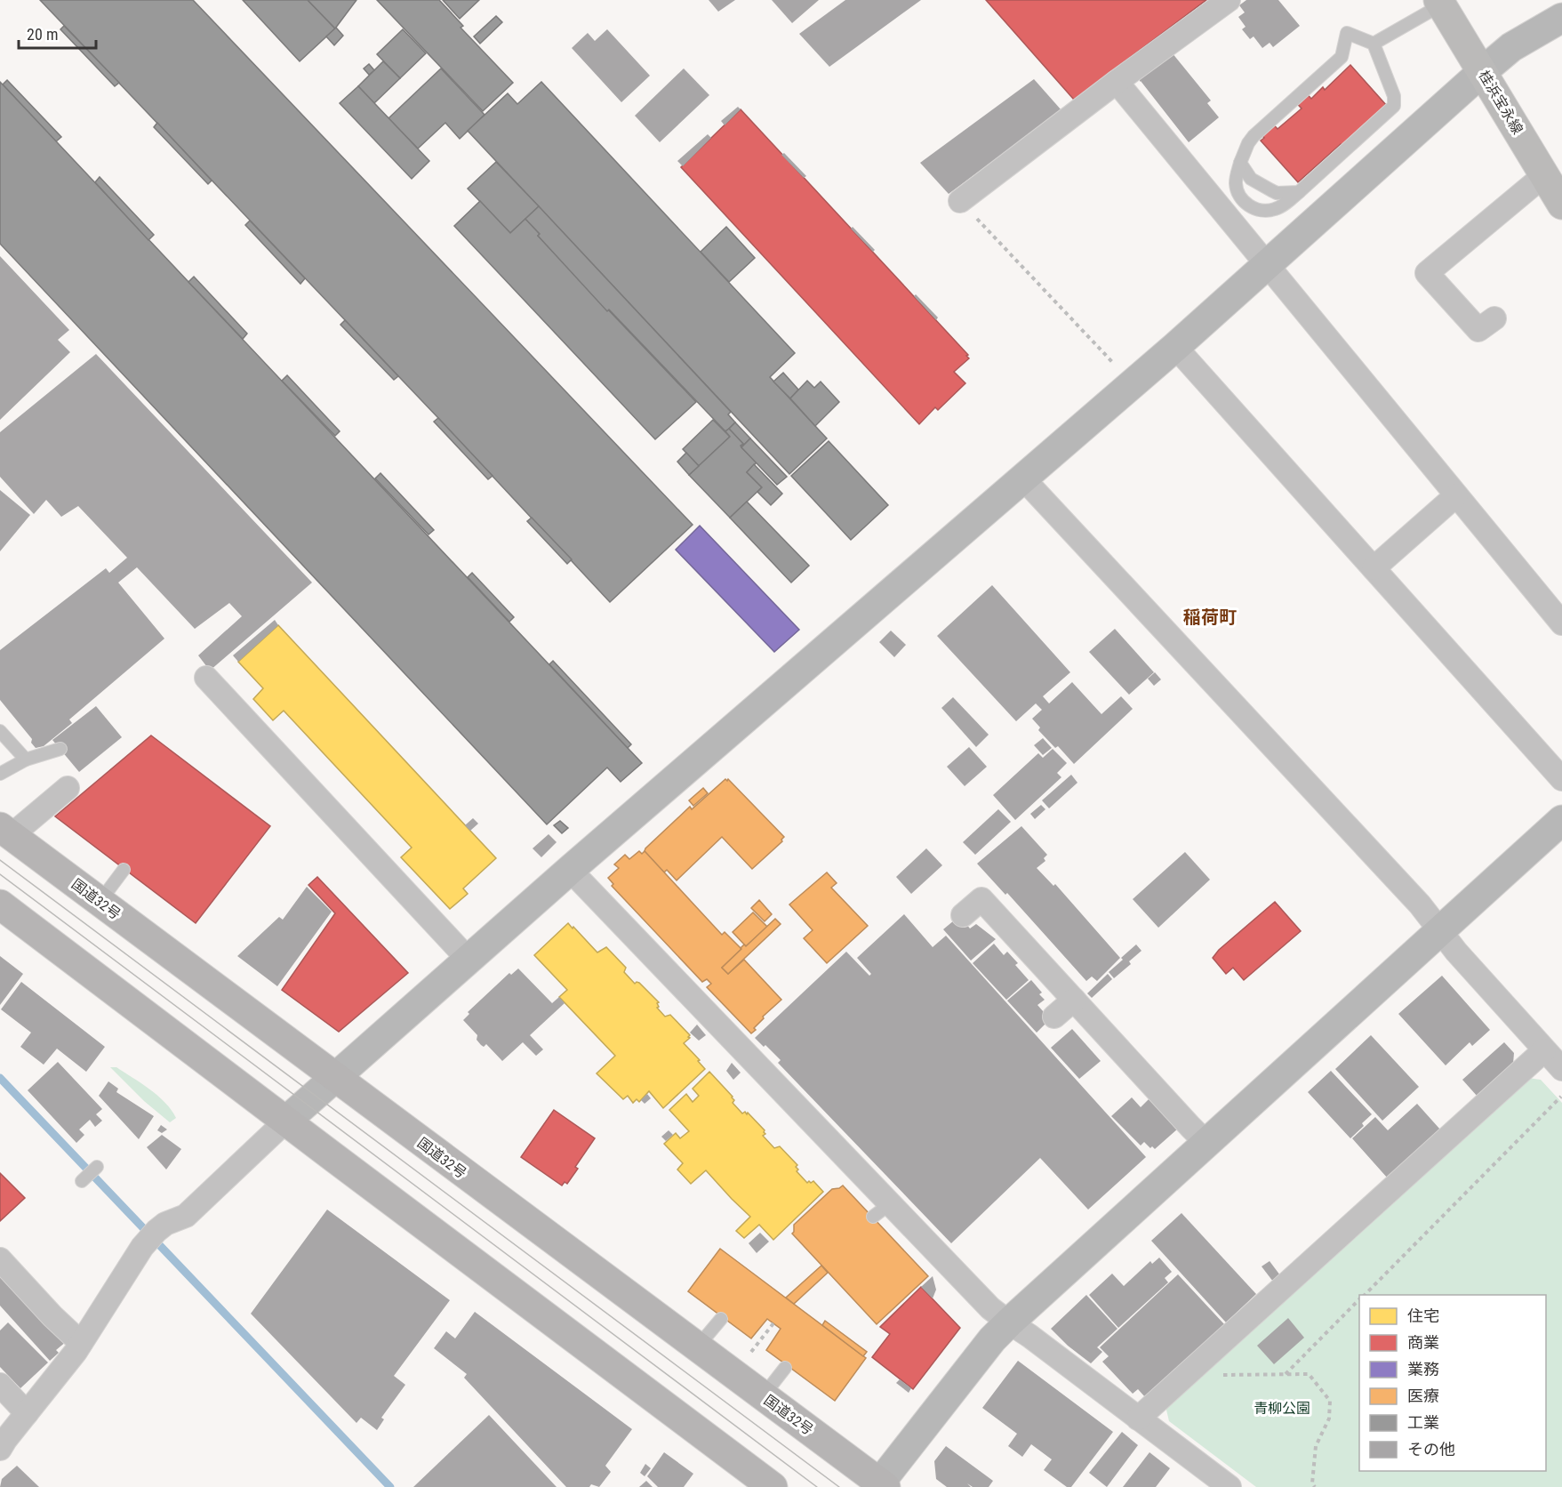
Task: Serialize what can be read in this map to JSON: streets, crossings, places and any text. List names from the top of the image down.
{
  "streets": {
    "highway": ["国道32号"],
    "main road": ["桂浜宝永線"]
  },
  "districts": ["稲荷町"],
  "parks": ["青柳公園"],
  "legend": [
    "住宅",
    "商業",
    "業務",
    "医療",
    "工業",
    "その他"
  ],
  "scale_bar": "20 m"
}
